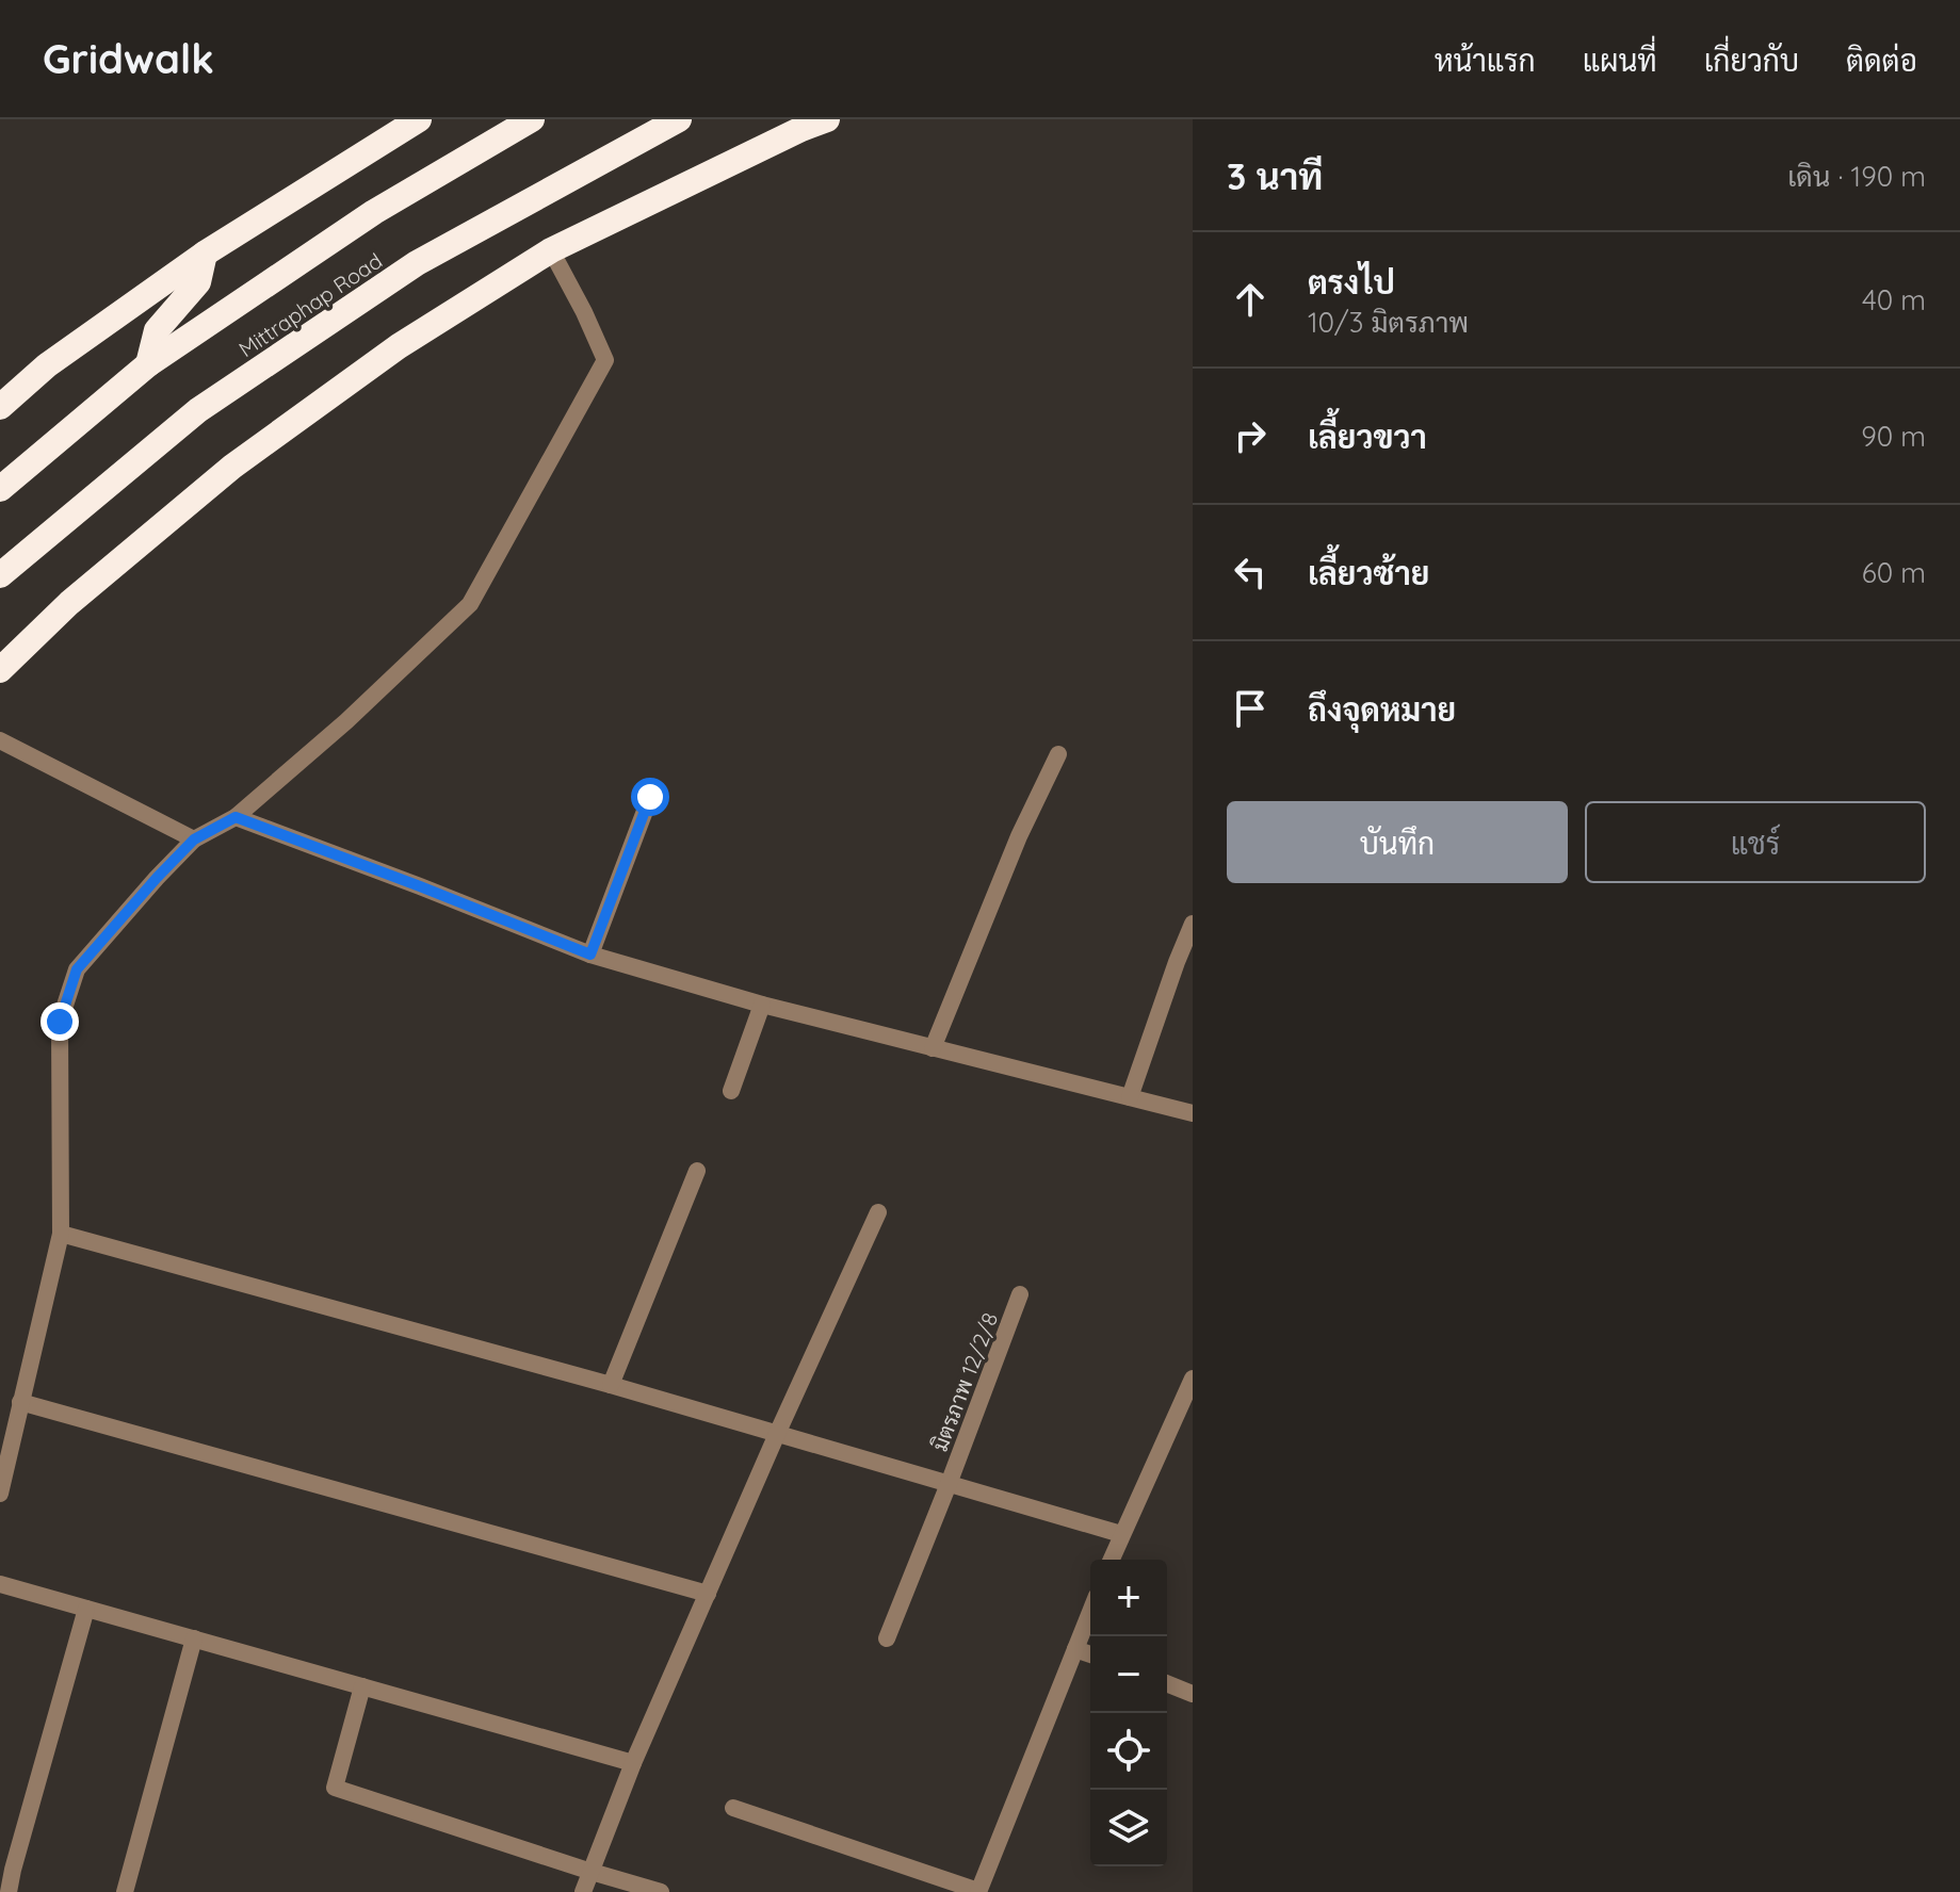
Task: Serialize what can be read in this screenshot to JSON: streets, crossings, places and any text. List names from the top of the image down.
{
  "streets": {
    "highway": ["Mittraphap Road"],
    "street": ["มิตรภาพ 12/2/8"]
  },
  "page": {
    "header": "Gridwalk",
    "nav": [
      "หน้าแรก",
      "แผนที่",
      "เกี่ยวกับ",
      "ติดต่อ"
    ],
    "heading": ["3 นาที", "เดิน · 190 m"],
    "list": [
      ["ตรงไป", "10/3 มิตรภาพ", "40 m"],
      ["เลี้ยวขวา", "90 m"],
      ["เลี้ยวซ้าย", "60 m"],
      "ถึงจุดหมาย"
    ],
    "buttons": ["บันทึก", "แชร์"],
    "map_buttons": ["+", "−"]
  }
}
